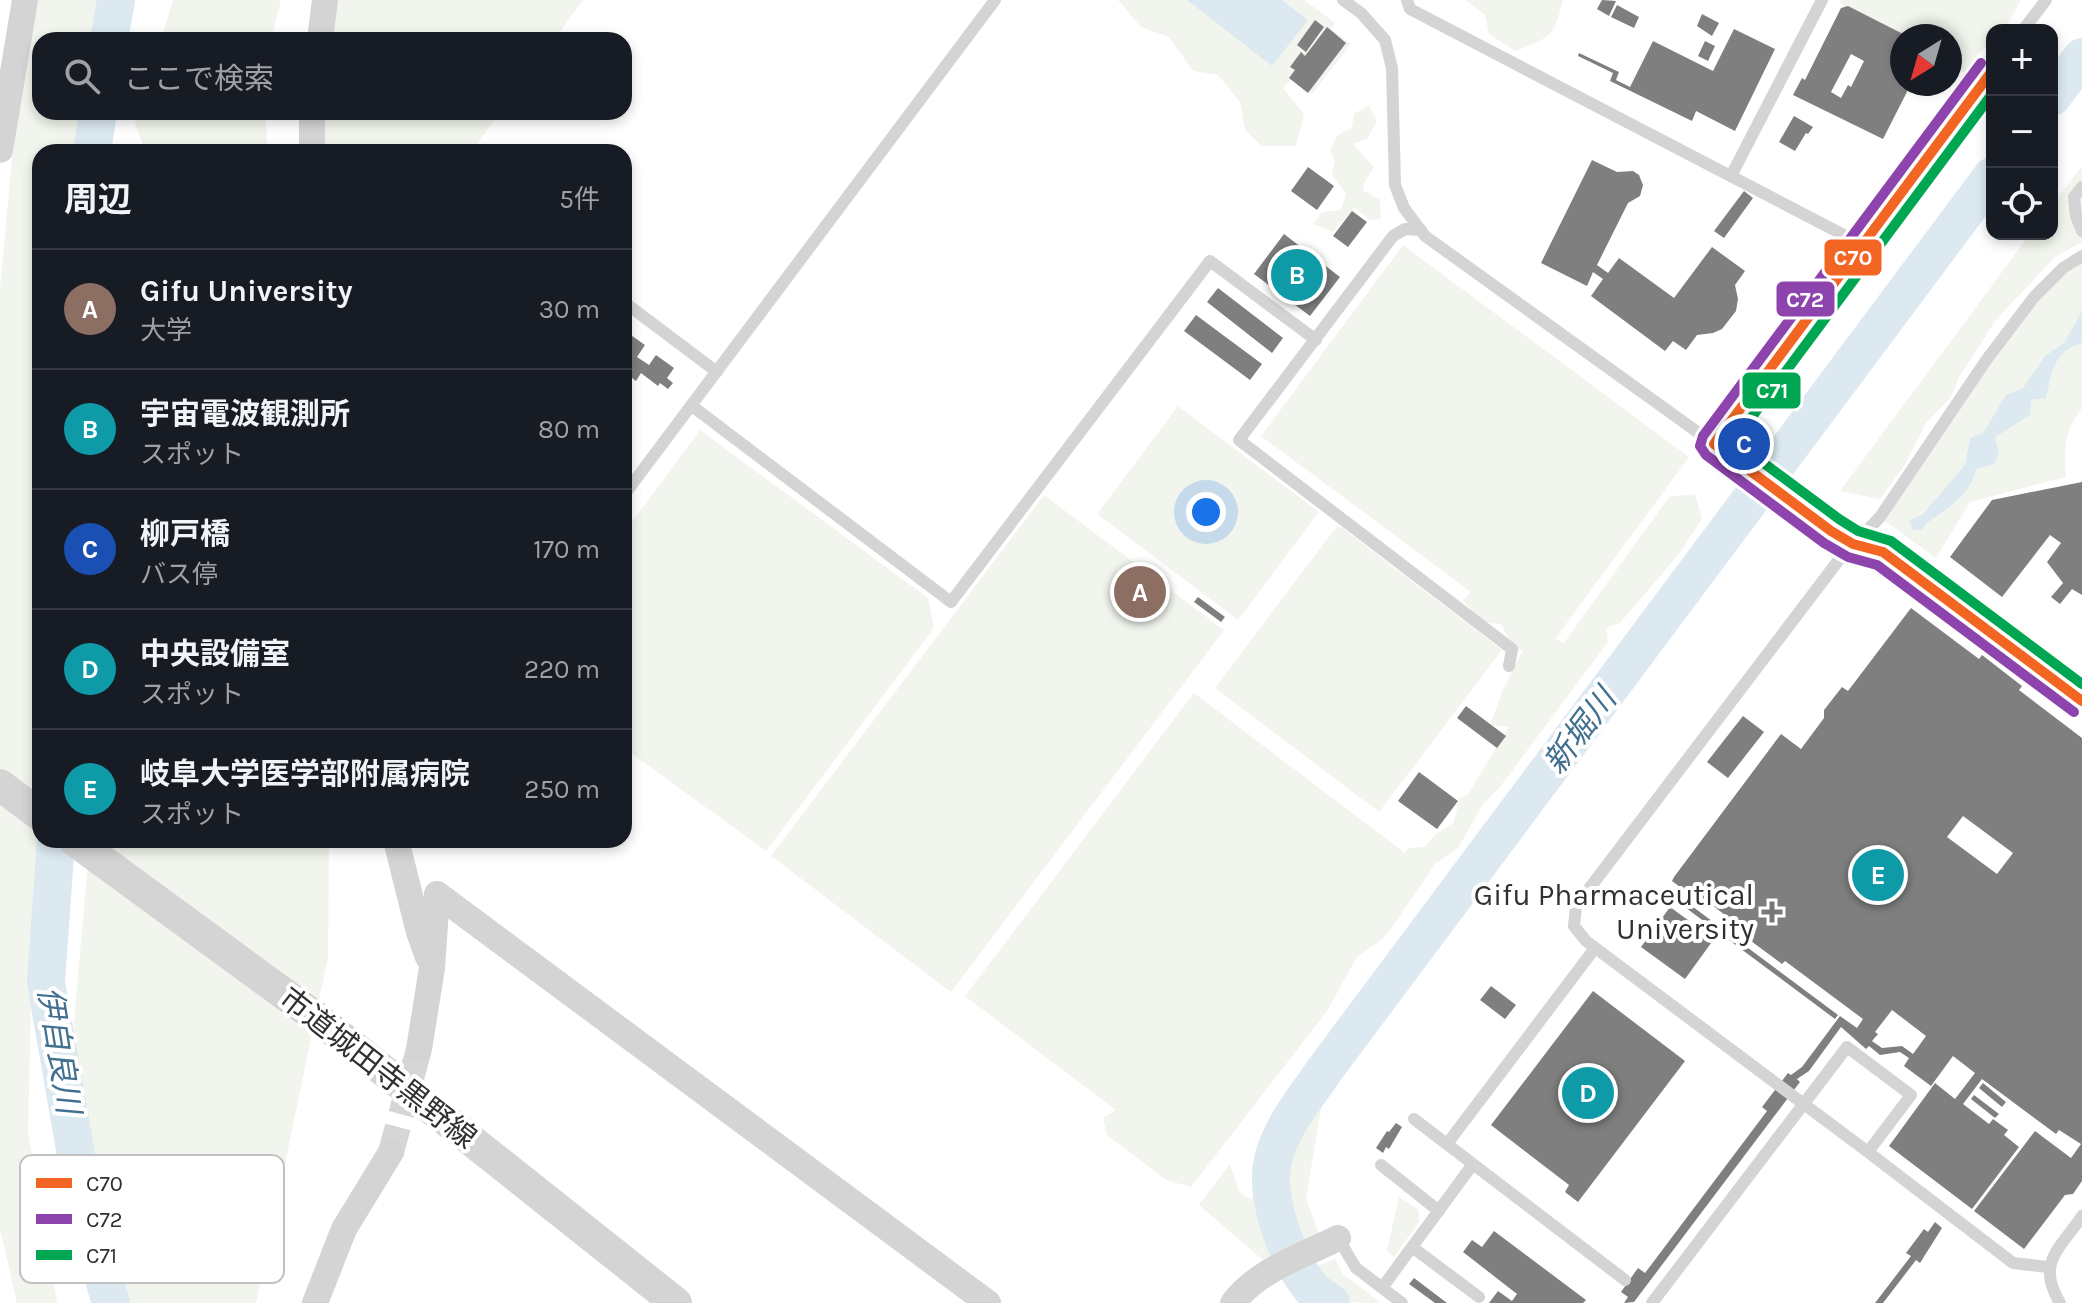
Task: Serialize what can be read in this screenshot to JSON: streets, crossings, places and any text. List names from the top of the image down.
{
  "streets": {
    "street": ["市道城田寺黒野線"]
  },
  "water": ["新堀川", "伊自良川"],
  "places": {
    "health": ["Gifu Pharmaceutical University"]
  },
  "lines": ["transit line C72", "transit line C70", "transit line C71"],
  "legend": ["C70", "C72", "C71"],
  "north": "bottom left",
  "page": {
    "map_buttons": ["+", "−"],
    "search": "ここで検索",
    "heading": ["周辺", "5件"],
    "pins": [
      "B",
      "C",
      "A",
      "E",
      "D"
    ],
    "list": [
      {
        "mark": "A",
        "name": "Gifu University",
        "note": "大学",
        "value": "30 m"
      },
      {
        "mark": "B",
        "name": "宇宙電波観測所",
        "note": "スポット",
        "value": "80 m"
      },
      {
        "mark": "C",
        "name": "柳戸橋",
        "note": "バス停",
        "value": "170 m"
      },
      {
        "mark": "D",
        "name": "中央設備室",
        "note": "スポット",
        "value": "220 m"
      },
      {
        "mark": "E",
        "name": "岐阜大学医学部附属病院",
        "note": "スポット",
        "value": "250 m"
      }
    ]
  }
}
